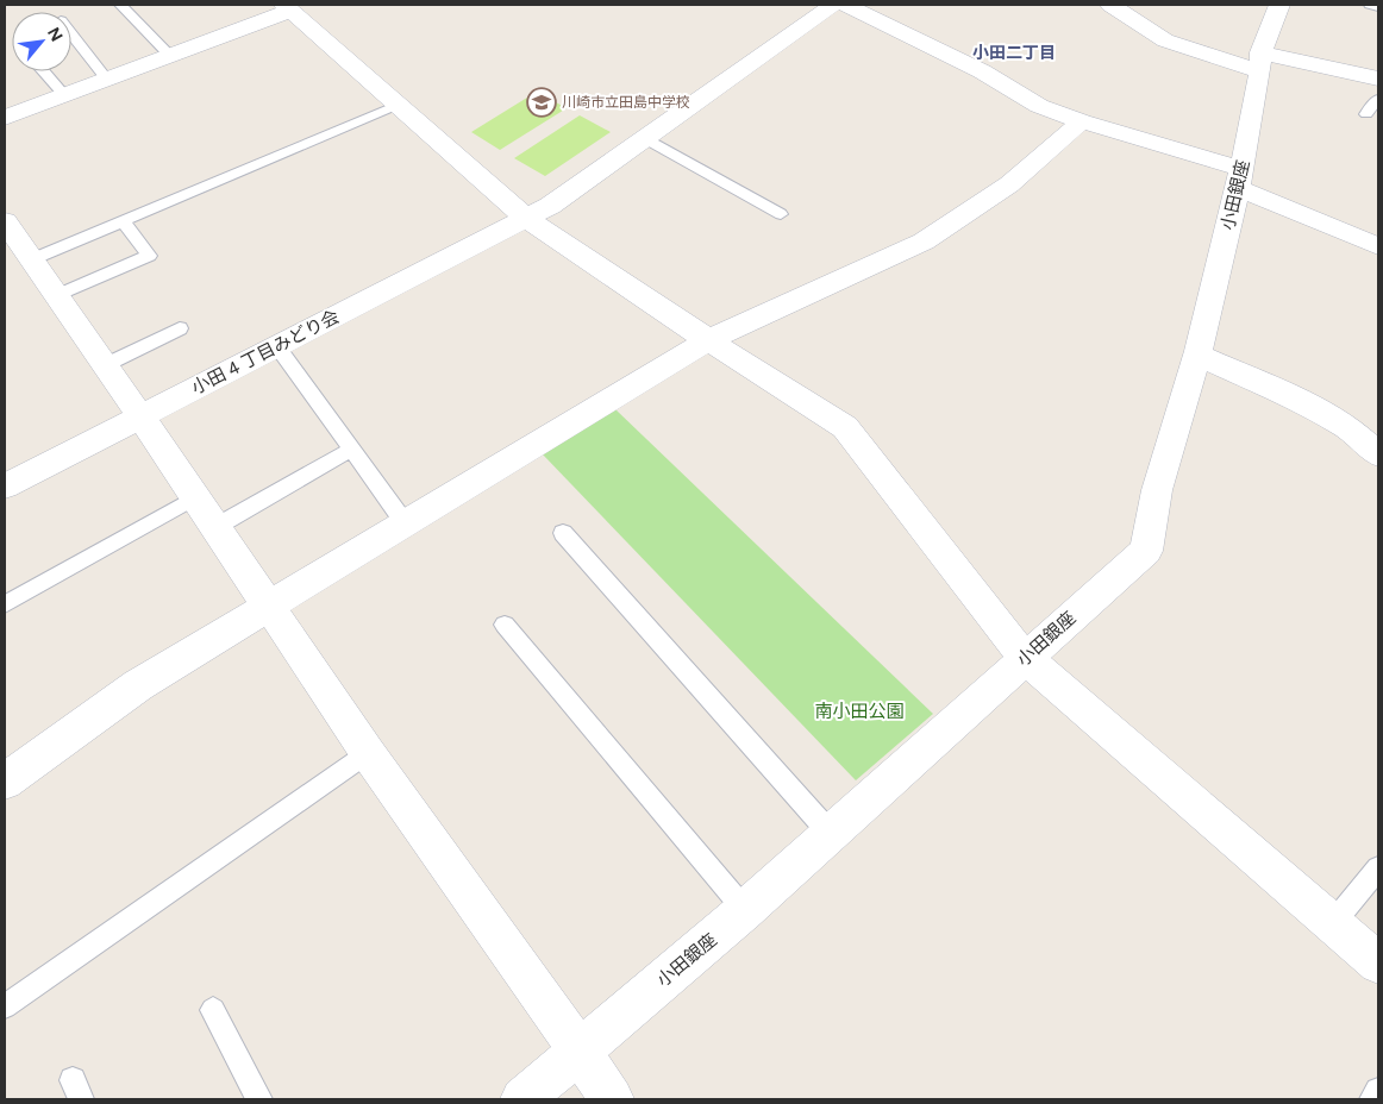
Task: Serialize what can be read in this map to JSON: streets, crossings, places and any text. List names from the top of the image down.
{
  "streets": {
    "street": ["小田銀座", "小田 4 丁目みどり会"]
  },
  "districts": ["小田二丁目"],
  "parks": ["南小田公園"],
  "places": {
    "school or university": ["川崎市立田島中学校"]
  },
  "north": "top right"
}
